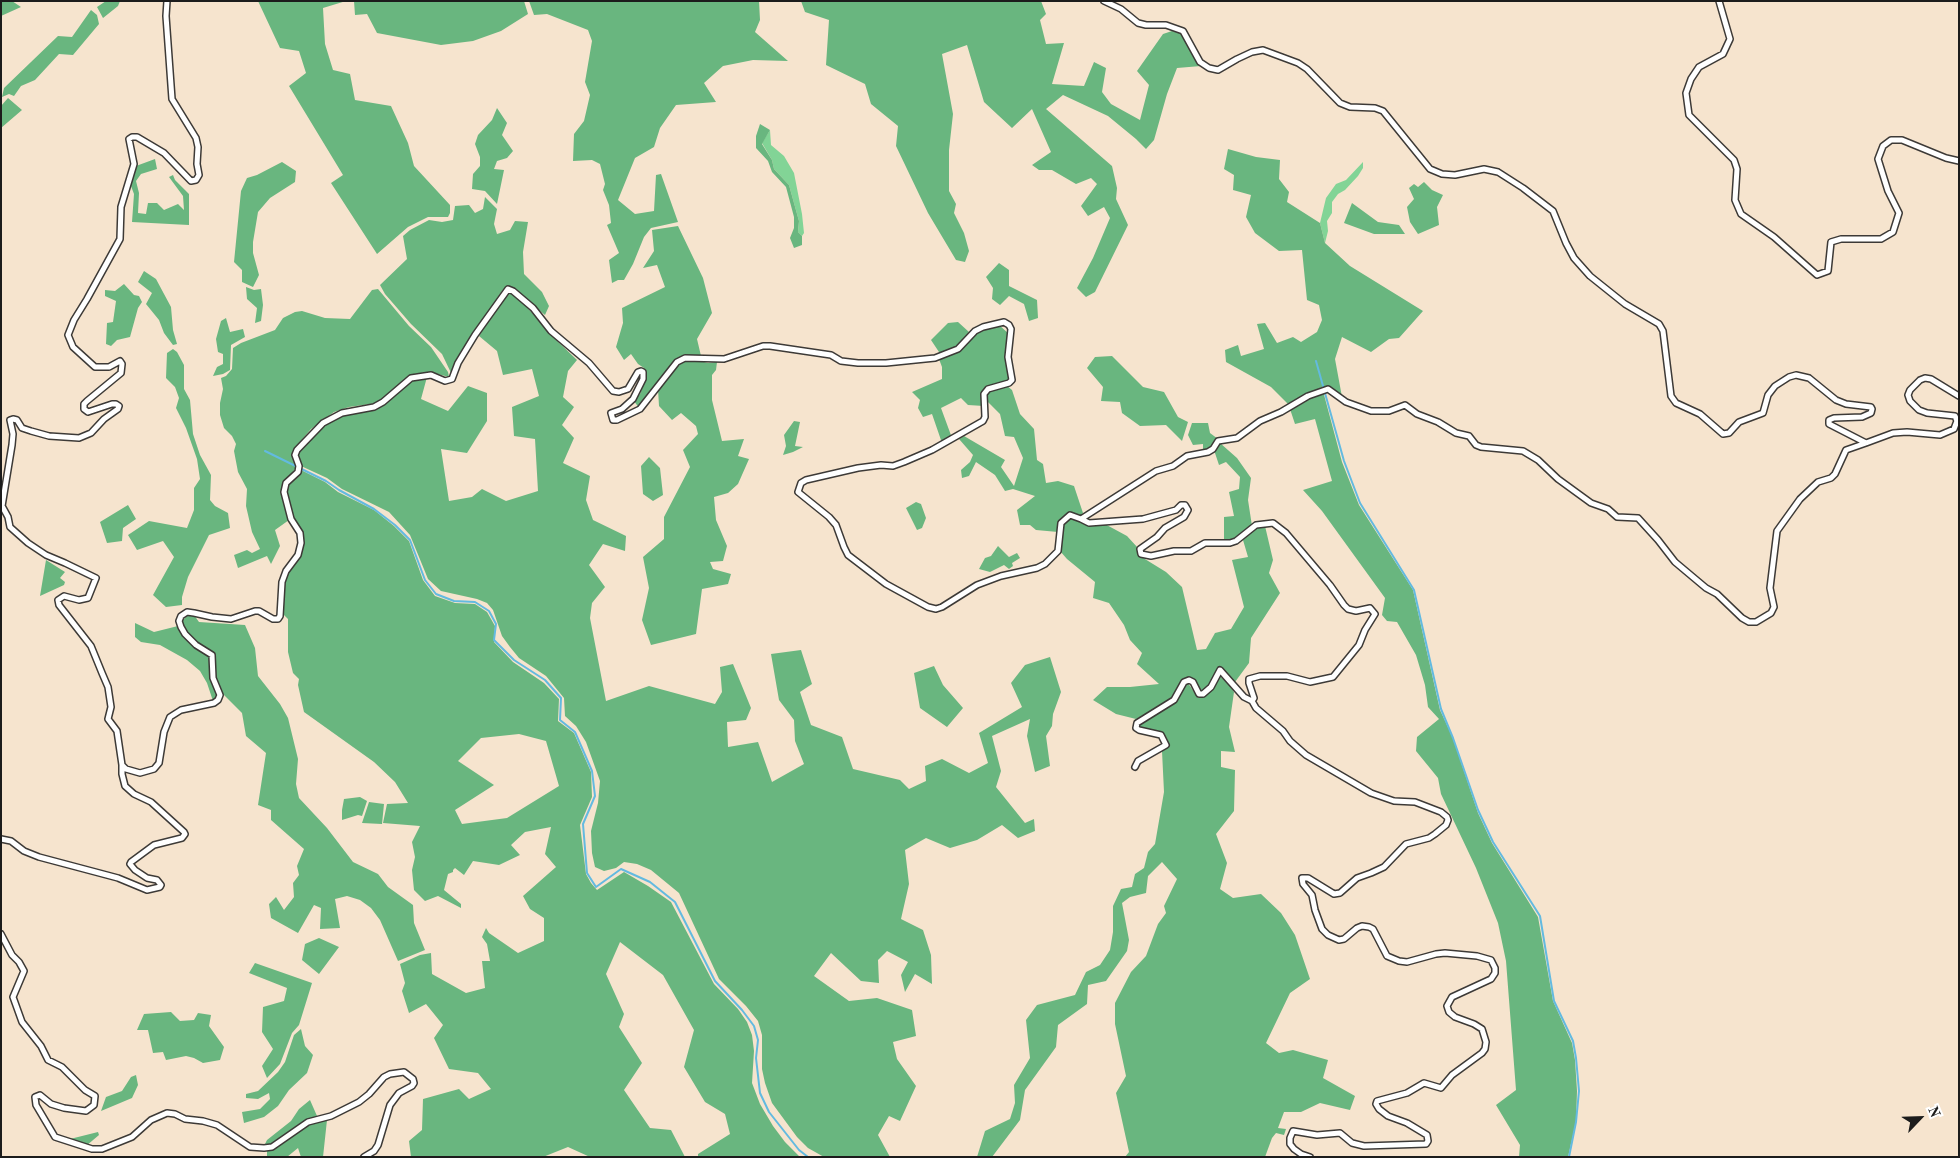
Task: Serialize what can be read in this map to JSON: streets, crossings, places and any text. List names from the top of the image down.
{
  "north": "top right"
}
